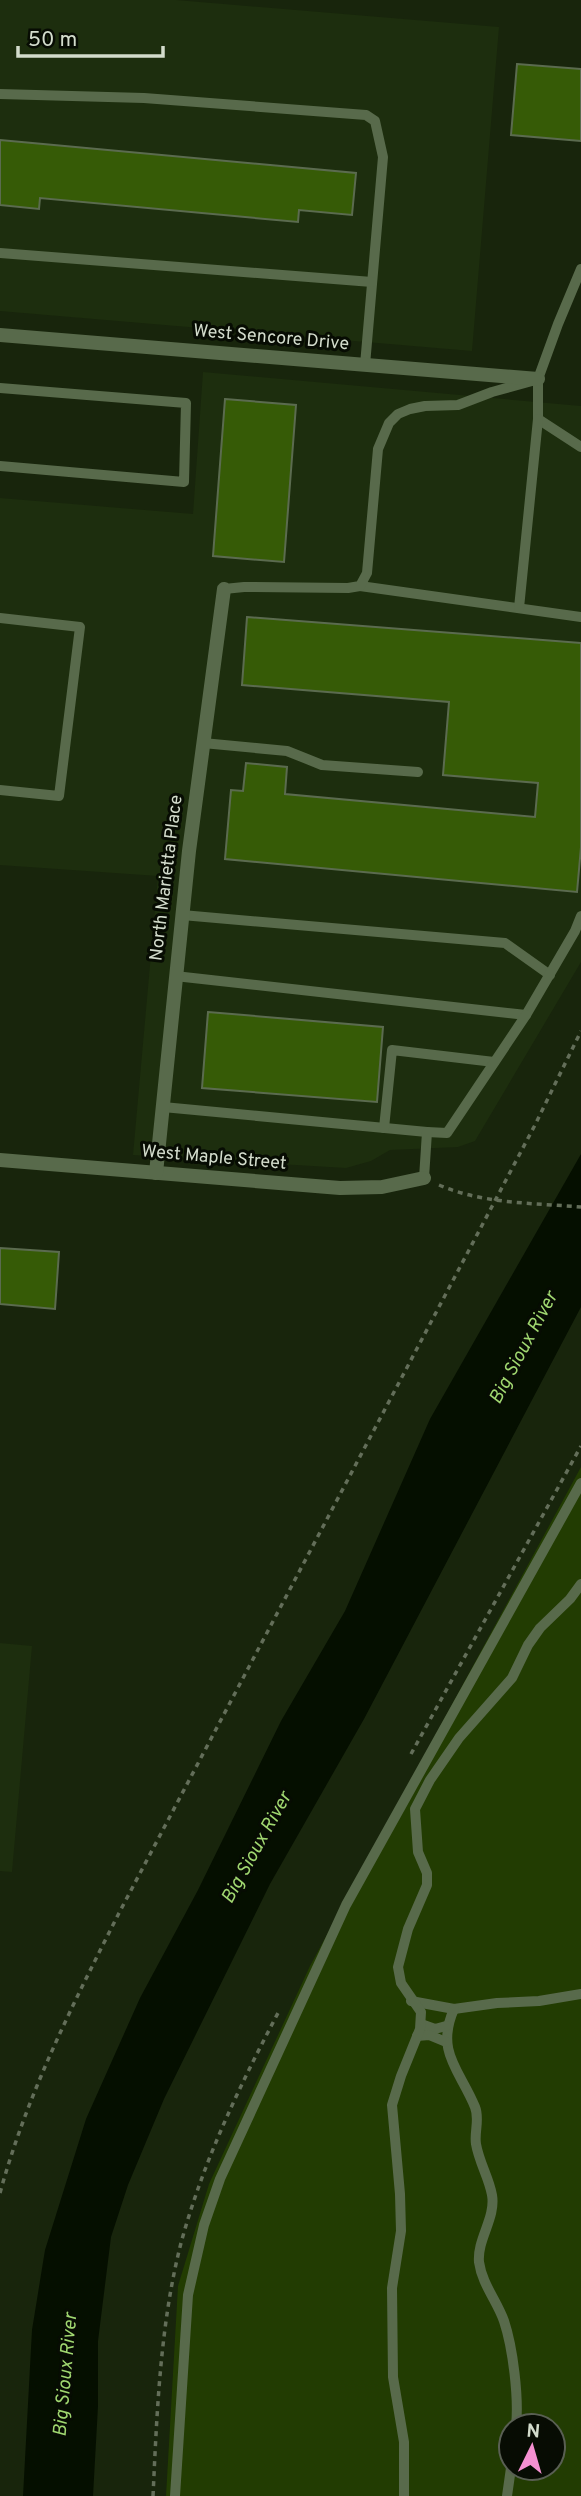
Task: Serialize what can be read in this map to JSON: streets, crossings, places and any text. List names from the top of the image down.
{
  "streets": {
    "street": ["West Sencore Drive", "North Marietta Place", "West Maple Street"]
  },
  "crossings": [
    ["North Marietta Place", "West Maple Street"]
  ],
  "water": ["Big Sioux River"],
  "scale_bar": "50 m",
  "north": "top"
}
